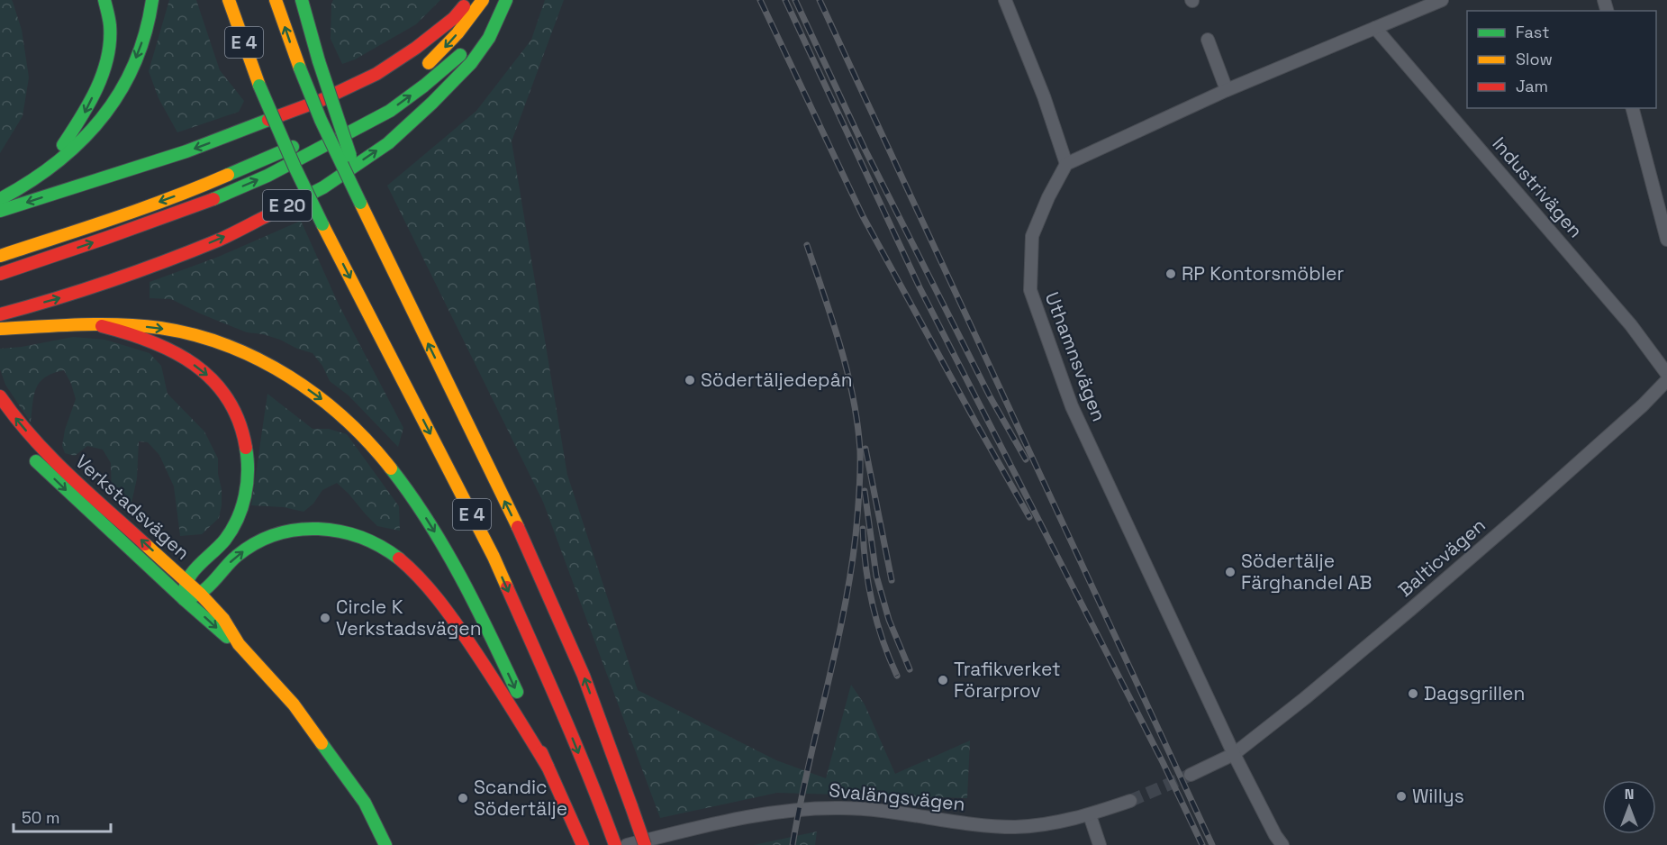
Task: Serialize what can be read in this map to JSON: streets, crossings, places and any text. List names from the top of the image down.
{
  "streets": {
    "main road": ["E 4", "E 20", "Verkstadsvägen"],
    "street": [
      "Industrivägen",
      "Uthamnsvägen",
      "Balticvägen",
      "Svalängsvägen"
    ]
  },
  "crossings": [
    ["Uthamnsvägen", "Balticvägen"]
  ],
  "places": [
    "RP Kontorsmöbler",
    "Södertäljedepån",
    "Södertälje Färghandel AB",
    "Circle K Verkstadsvägen",
    "Trafikverket Förarprov",
    "Dagsgrillen",
    "Willys",
    "Scandic Södertälje"
  ],
  "legend": ["Fast", "Slow", "Jam"],
  "scale_bar": "50 m",
  "north": "top"
}
